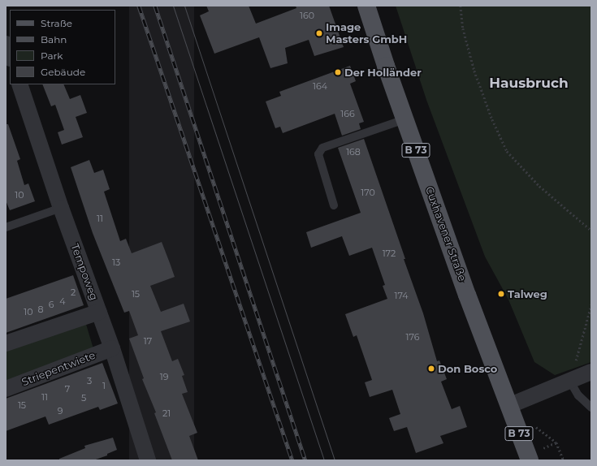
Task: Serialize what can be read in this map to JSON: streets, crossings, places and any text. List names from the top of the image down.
{
  "streets": {
    "main road": ["B 73", "Cuxhavener Straße"],
    "street": ["Tempoweg", "Striepentwiete"]
  },
  "crossings": [
    ["Tempoweg", "Striepentwiete"]
  ],
  "districts": ["Hausbruch"],
  "places": [
    "Image Masters GmbH",
    "Der Holländer",
    "Talweg",
    "Don Bosco"
  ],
  "house_numbers": [
    "160",
    "164",
    "166",
    "168",
    "170",
    "10",
    "11",
    "172",
    "13",
    "2",
    "15",
    "174",
    "4",
    "6",
    "8",
    "10",
    "176",
    "17",
    "19",
    "3",
    "1",
    "7",
    "11",
    "5",
    "15",
    "9",
    "21"
  ],
  "legend": [
    "Straße",
    "Bahn",
    "Park",
    "Gebäude"
  ]
}
